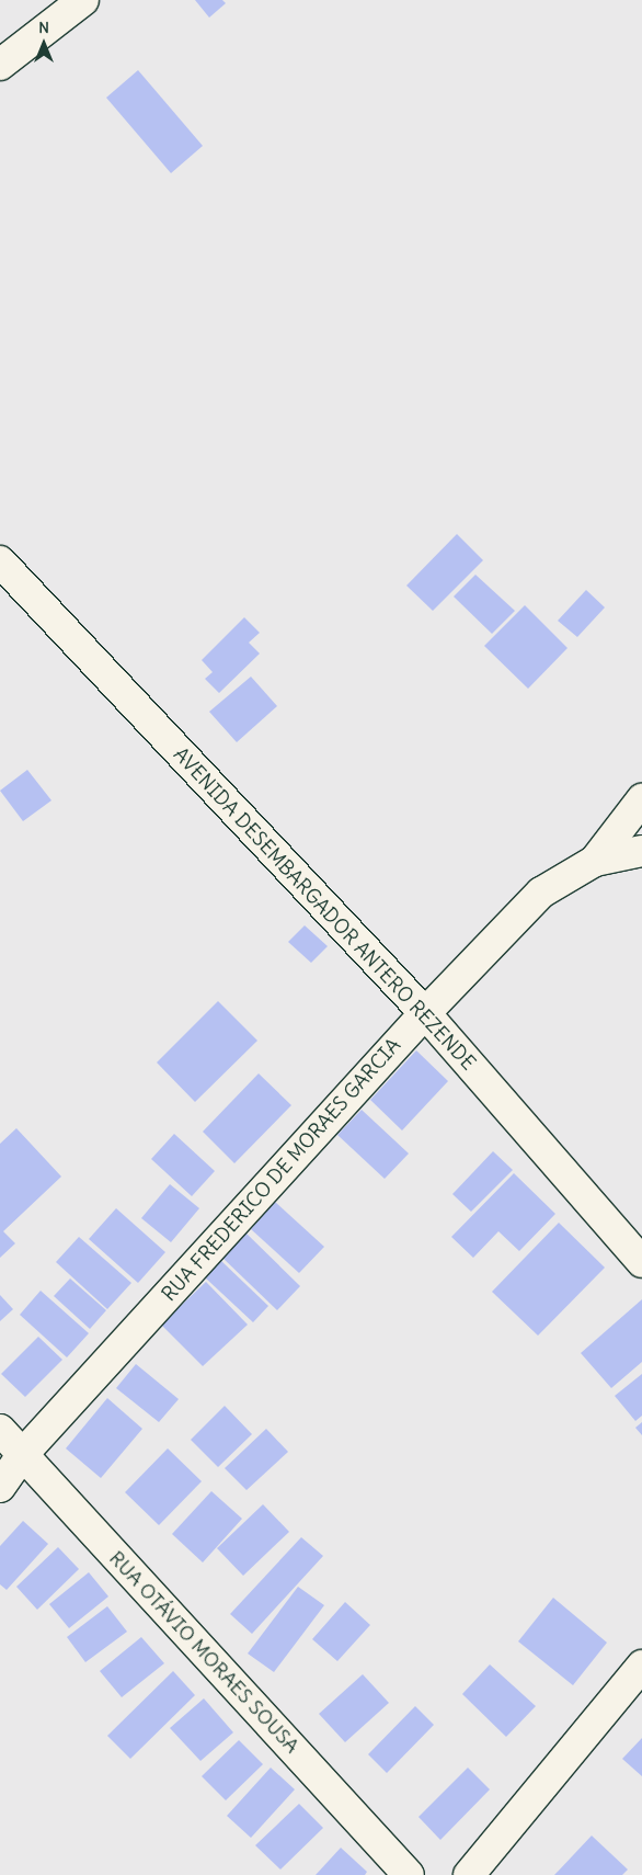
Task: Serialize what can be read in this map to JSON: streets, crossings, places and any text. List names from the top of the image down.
{
  "streets": {
    "street": ["AVENIDA DESEMBARGADOR ANTERO REZENDE", "RUA FREDERICO DE MORAES GARCIA", "RUA OTÁVIO MORAES SOUSA"]
  },
  "crossings": [
    ["AVENIDA DESEMBARGADOR ANTERO REZENDE", "RUA FREDERICO DE MORAES GARCIA"],
    ["RUA FREDERICO DE MORAES GARCIA", "RUA OTÁVIO MORAES SOUSA"]
  ],
  "north": "top"
}
